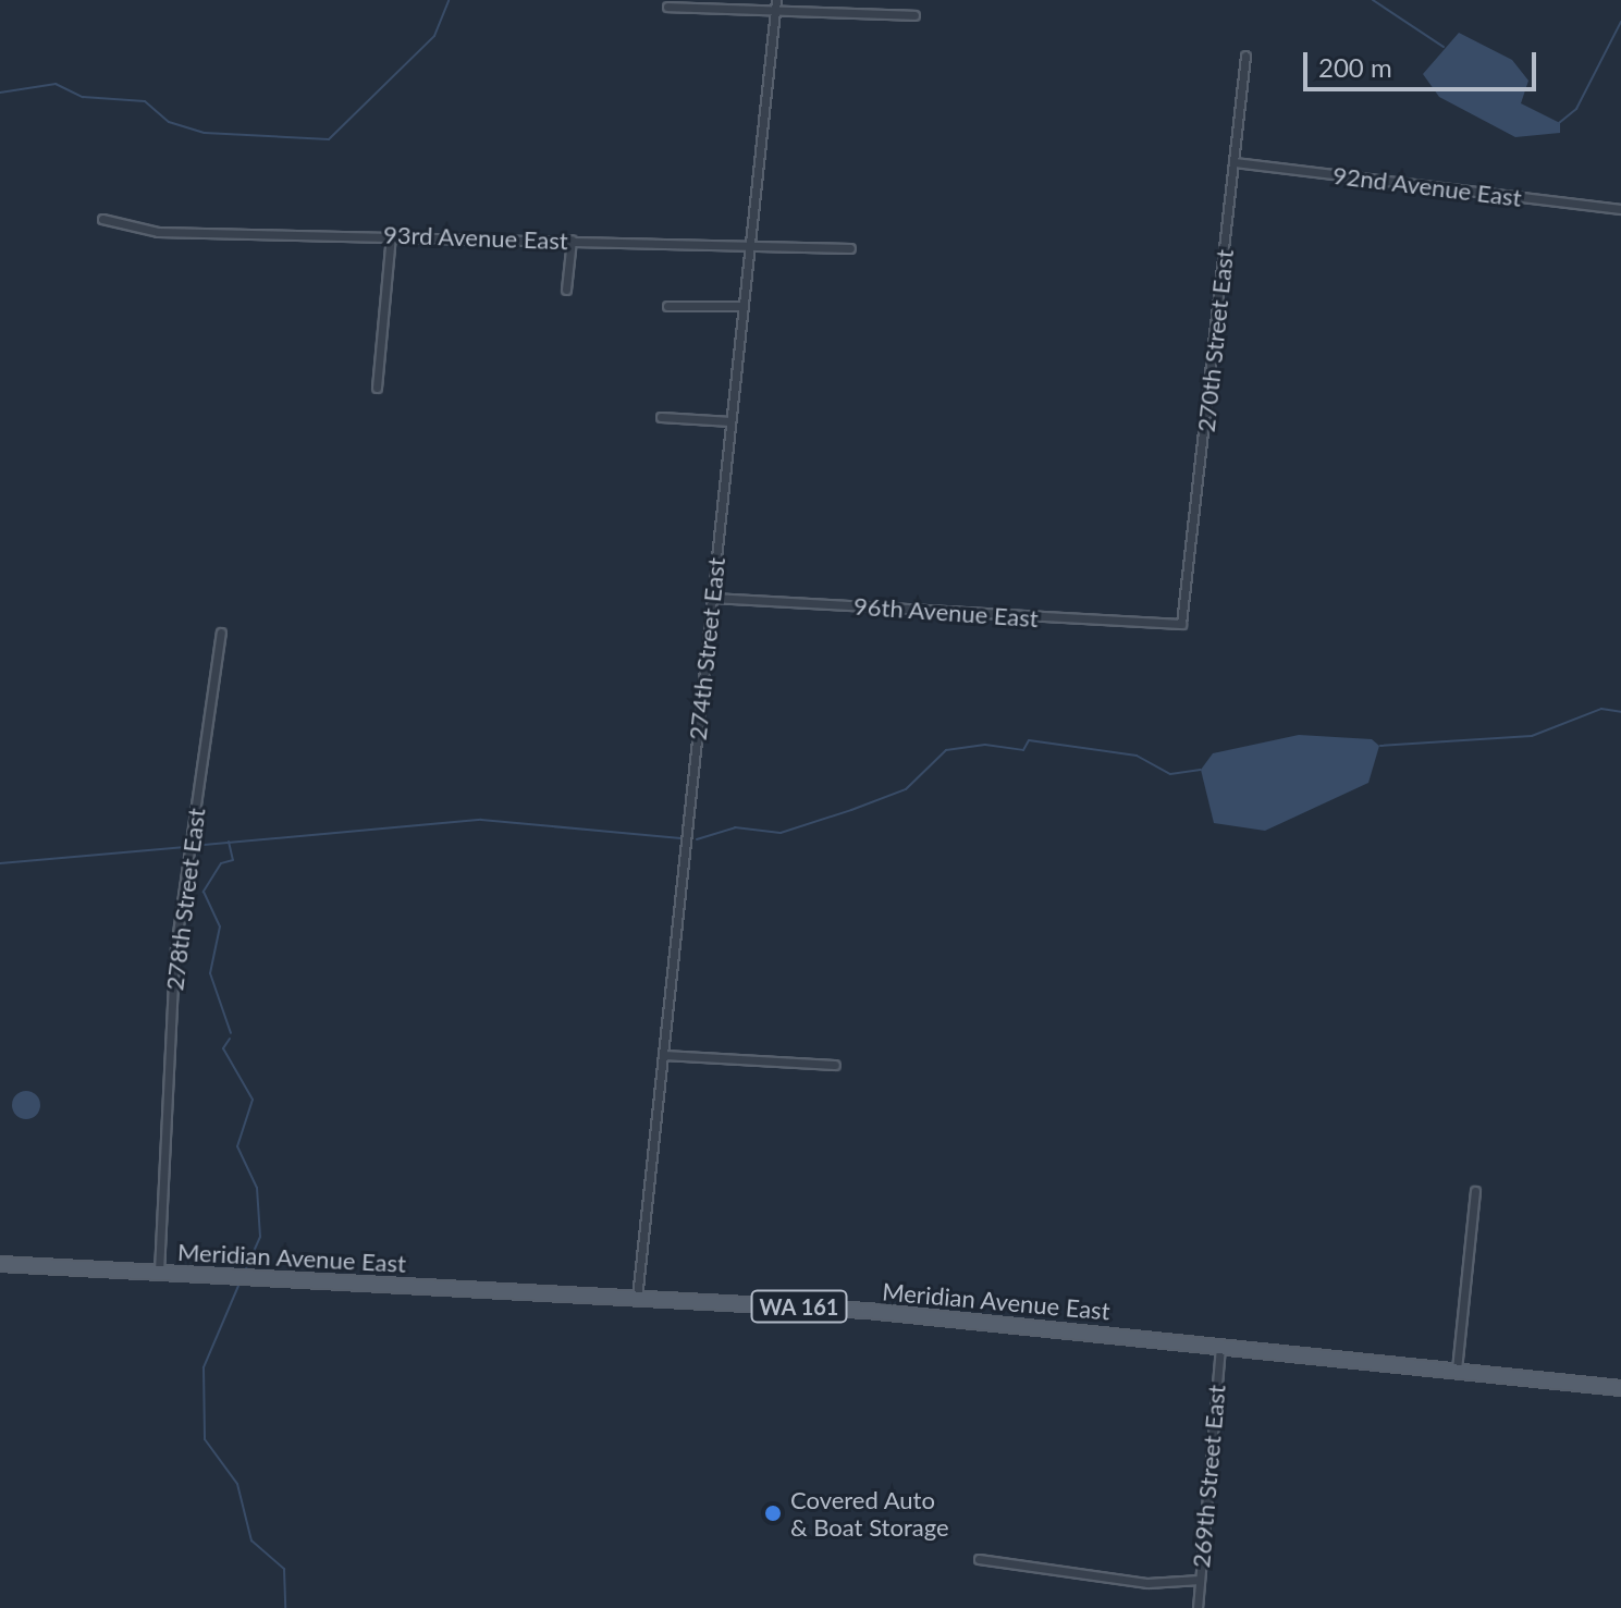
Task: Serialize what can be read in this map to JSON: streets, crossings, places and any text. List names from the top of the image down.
{
  "streets": {
    "main road": ["Meridian Avenue East", "WA 161"],
    "street": [
      "92nd Avenue East",
      "93rd Avenue East",
      "270th Street East",
      "96th Avenue East",
      "274th Street East",
      "278th Street East",
      "269th Street East"
    ]
  },
  "crossings": [
    ["92nd Avenue East", "270th Street East"],
    ["93rd Avenue East", "274th Street East"],
    ["270th Street East", "96th Avenue East"],
    ["96th Avenue East", "274th Street East"],
    ["274th Street East", "Meridian Avenue East"],
    ["278th Street East", "Meridian Avenue East"],
    ["Meridian Avenue East", "269th Street East"]
  ],
  "places": ["Covered Auto & Boat Storage"],
  "scale_bar": "200 m"
}
